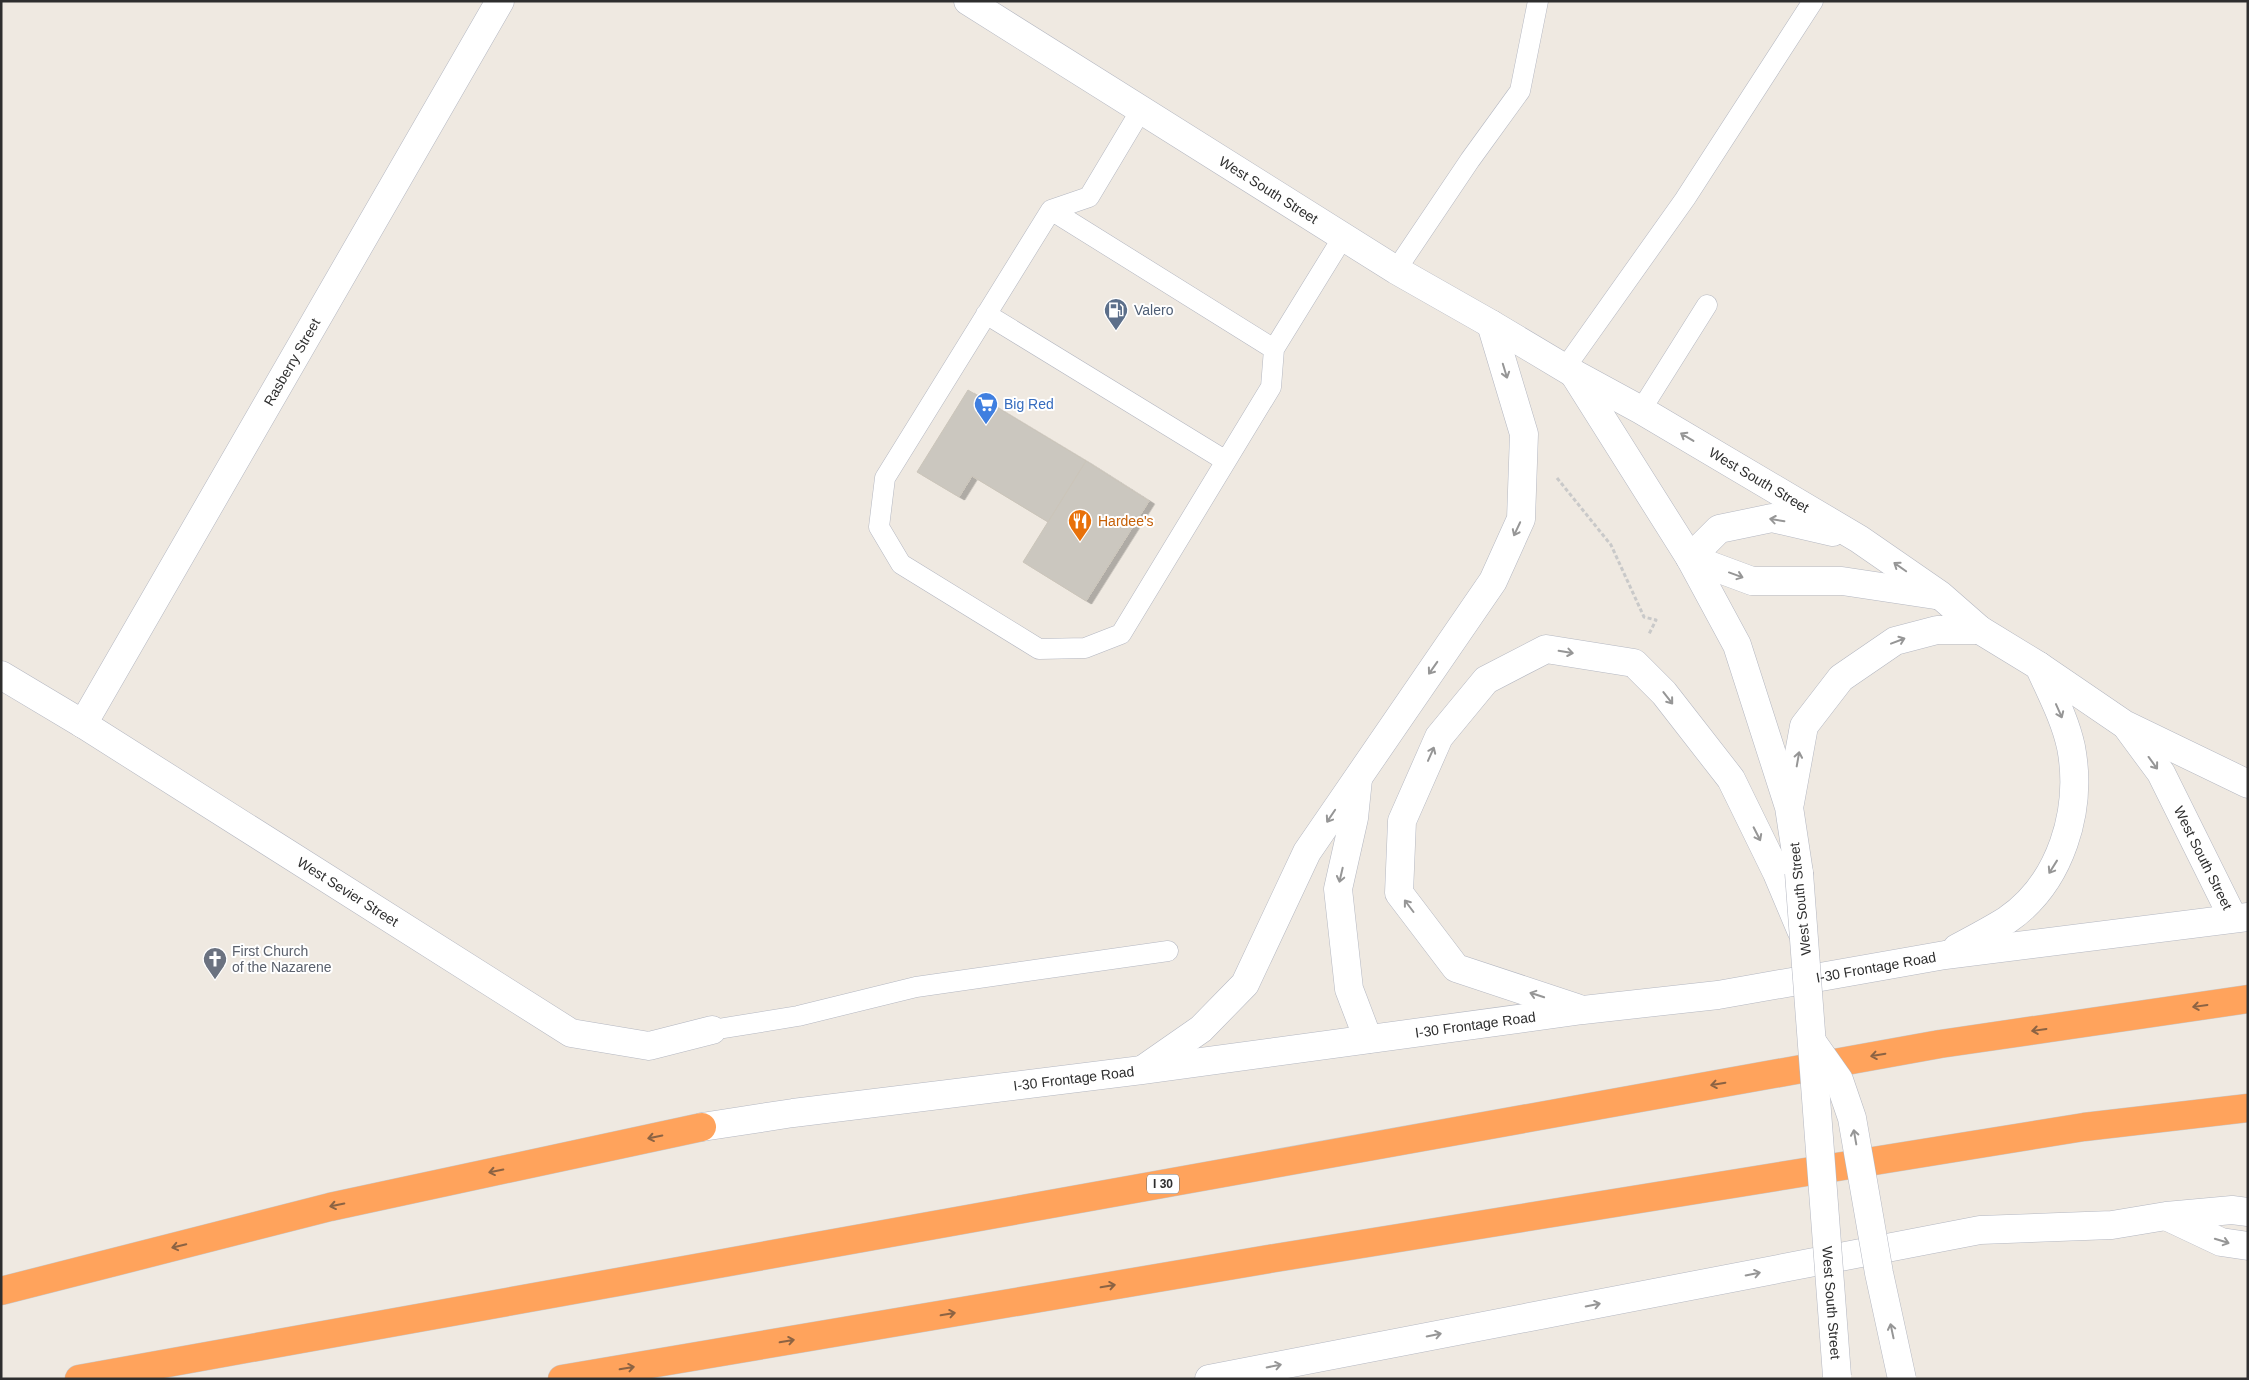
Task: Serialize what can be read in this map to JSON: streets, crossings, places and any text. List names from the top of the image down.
{
  "streets": {
    "highway": ["I 30"],
    "main road": [
      "West South Street",
      "Rasberry Street",
      "West Sevier Street",
      "I-30 Frontage Road"
    ]
  },
  "crossings": [
    ["West South Street", "I-30 Frontage Road"],
    ["Rasberry Street", "West Sevier Street"]
  ],
  "places": {
    "fuel station": ["Valero"],
    "supermarket": ["Big Red"],
    "restaurant": ["Hardee's"],
    "church": ["First Church of the Nazarene"]
  }
}
